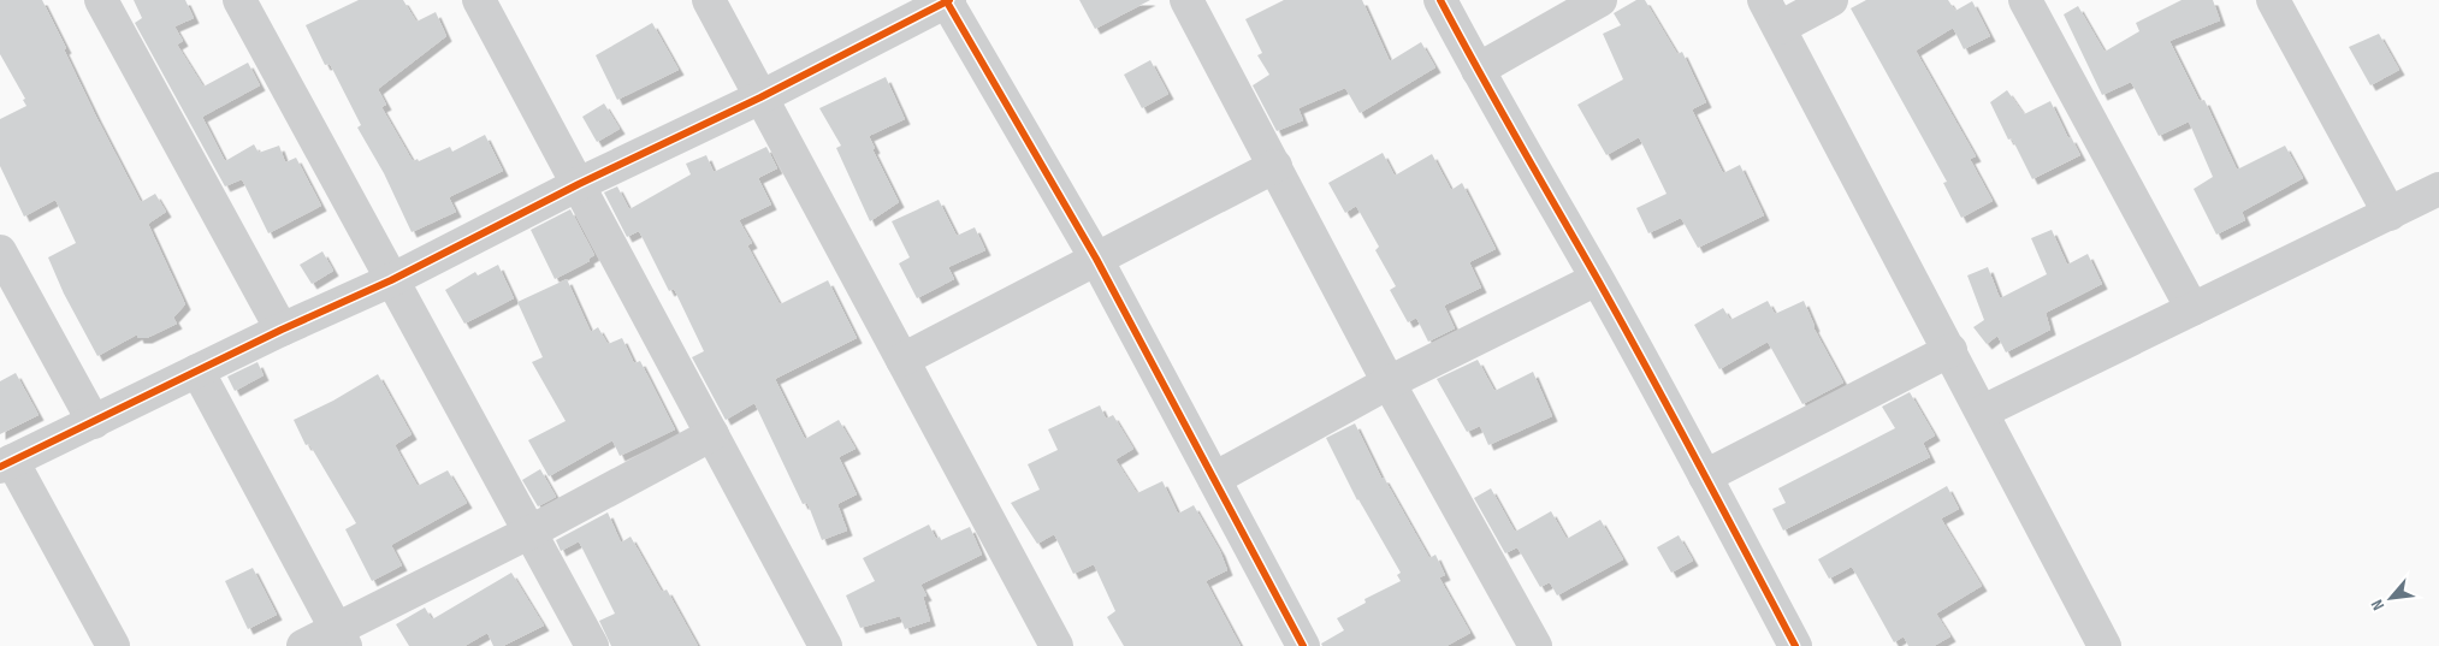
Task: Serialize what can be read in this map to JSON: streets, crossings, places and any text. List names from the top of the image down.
{
  "north": "bottom left"
}
